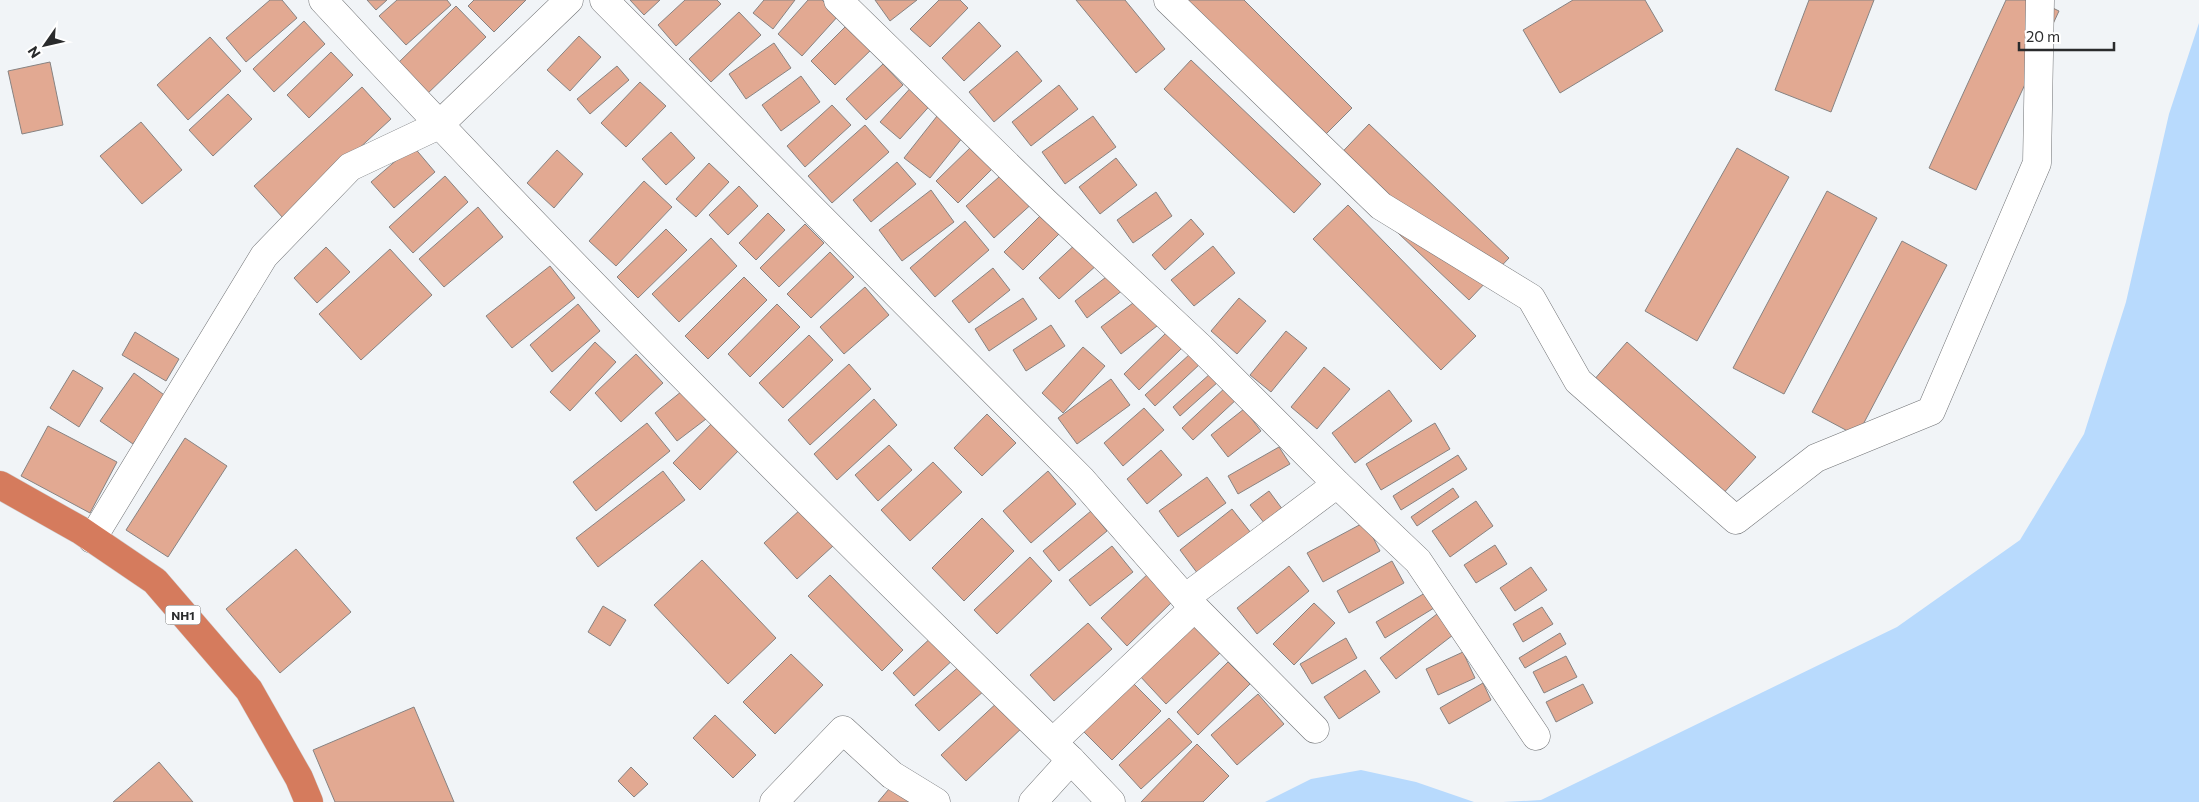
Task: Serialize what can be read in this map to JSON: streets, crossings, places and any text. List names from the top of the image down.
{
  "streets": {
    "highway": ["NH1"]
  },
  "scale_bar": "20 m",
  "north": "bottom left"
}
